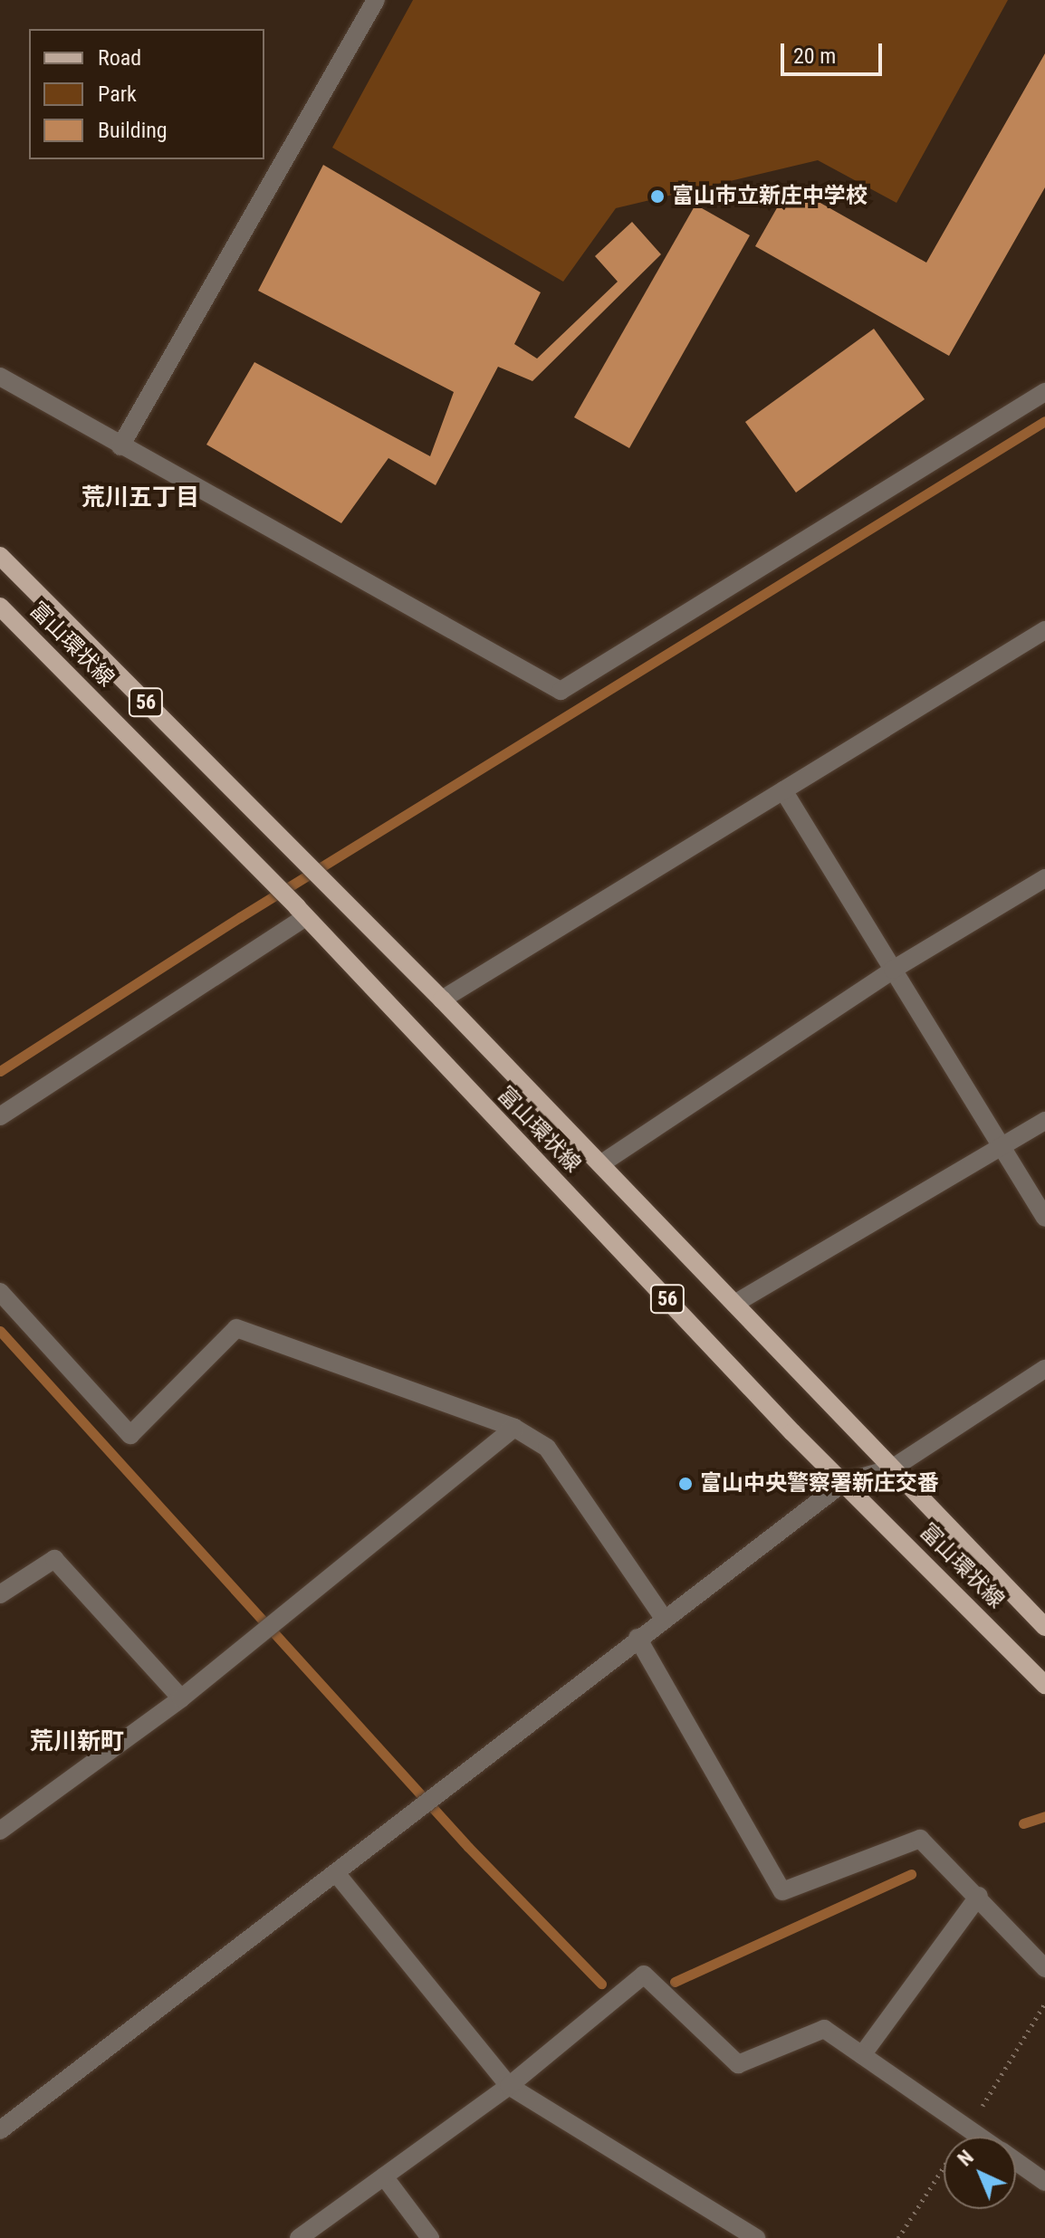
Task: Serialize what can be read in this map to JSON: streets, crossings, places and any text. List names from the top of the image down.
{
  "streets": {
    "main road": ["富山環状線", "56"]
  },
  "districts": ["荒川五丁目", "荒川新町"],
  "places": ["富山市立新庄中学校", "富山中央警察署新庄交番"],
  "legend": ["Road", "Park", "Building"],
  "scale_bar": "20 m",
  "north": "top left"
}
